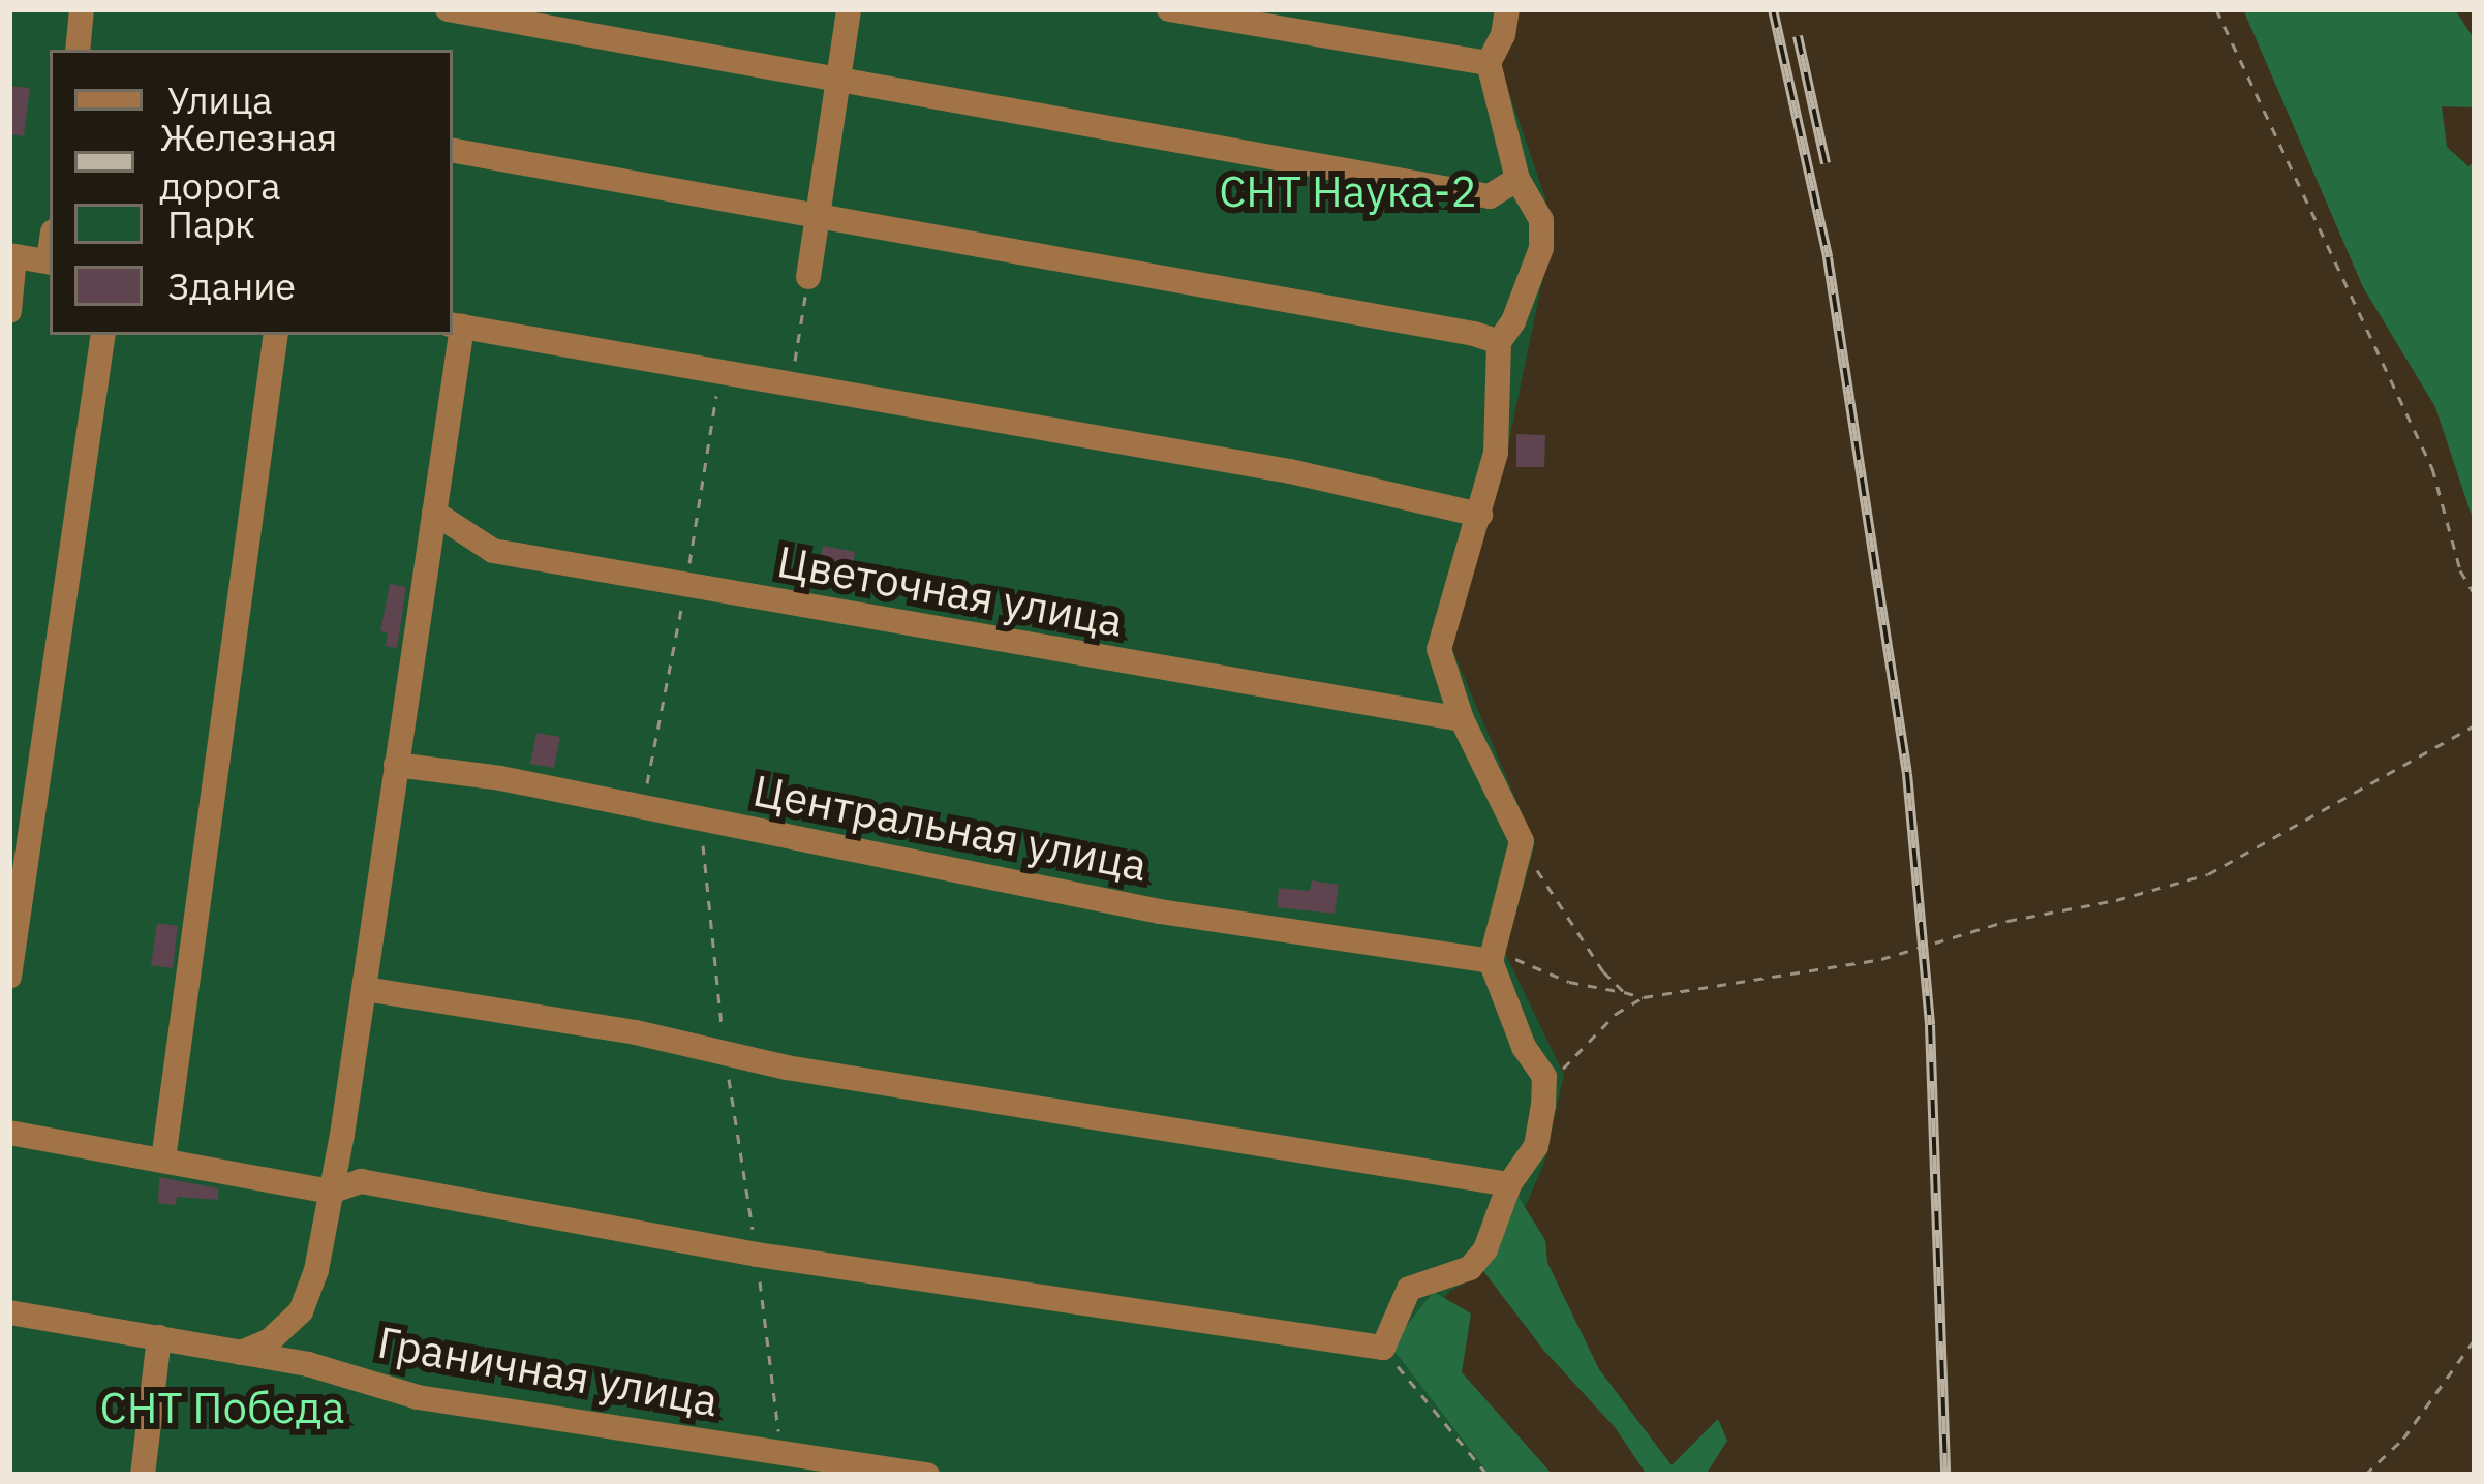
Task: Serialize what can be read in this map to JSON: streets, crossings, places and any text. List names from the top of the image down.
{
  "streets": {
    "street": ["Цветочная улица", "Центральная улица", "Граничная улица"]
  },
  "parks": ["СНТ Наука-2", "СНТ Победа"],
  "legend": [
    "Улица",
    "Железная дорога",
    "Парк",
    "Здание"
  ]
}
